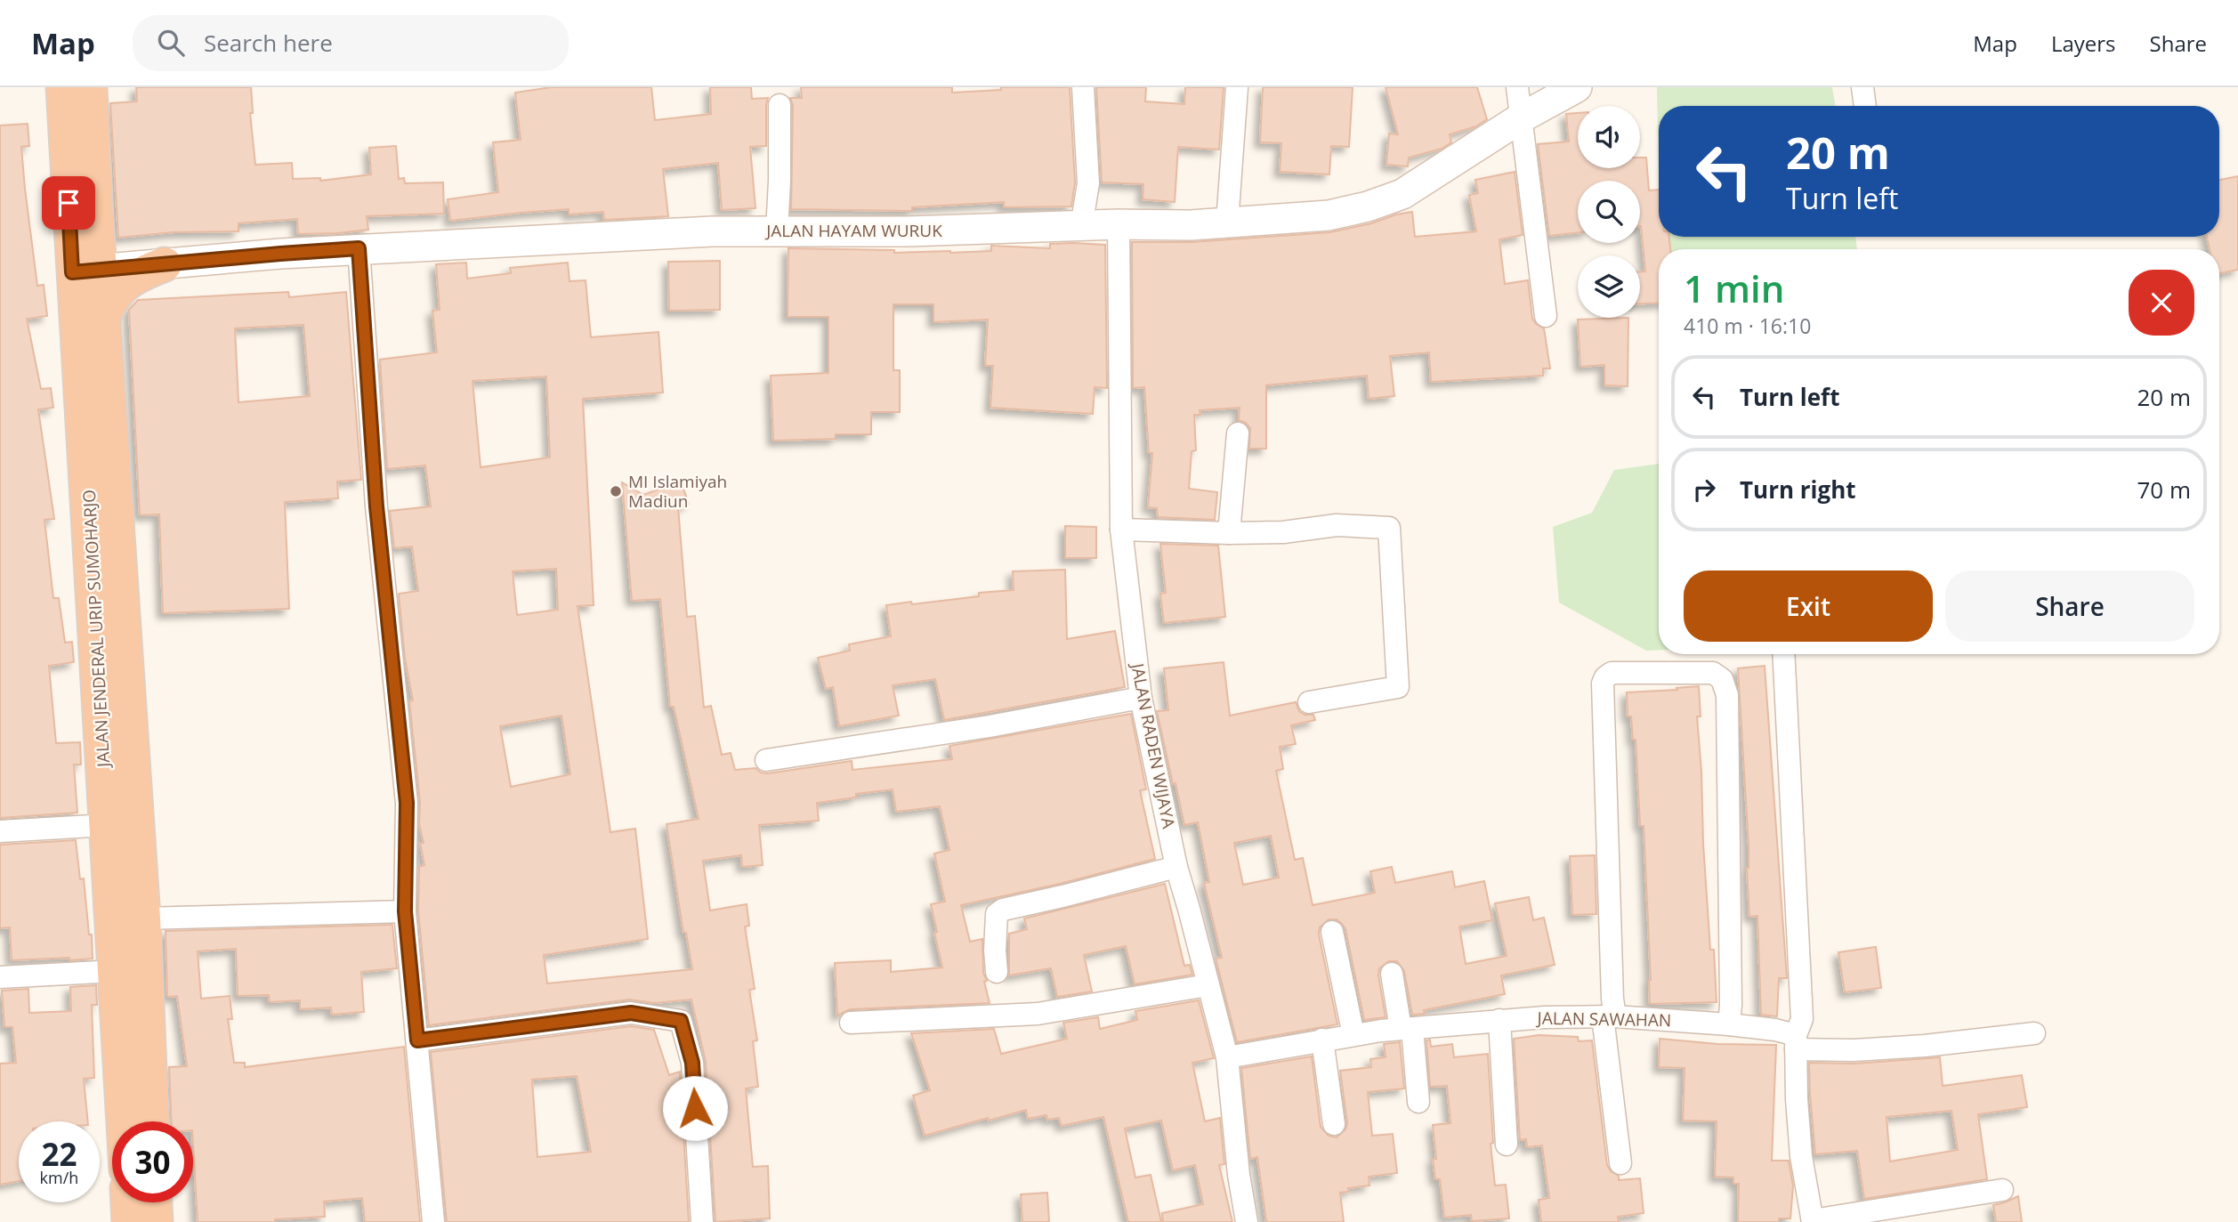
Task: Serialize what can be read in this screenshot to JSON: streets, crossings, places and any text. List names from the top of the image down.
{
  "streets": {
    "highway": ["JALAN JENDERAL URIP SUMOHARJO"],
    "main road": ["JALAN HAYAM WURUK"],
    "street": ["JALAN RADEN WIJAYA", "JALAN SAWAHAN"]
  },
  "crossings": [
    ["JALAN HAYAM WURUK", "JALAN JENDERAL URIP SUMOHARJO"],
    ["JALAN HAYAM WURUK", "JALAN RADEN WIJAYA"],
    ["JALAN RADEN WIJAYA", "JALAN SAWAHAN"]
  ],
  "places": ["MI Islamiyah Madiun"],
  "page": {
    "header": "Map",
    "search": "Search here",
    "nav": ["Map", "Layers", "Share"],
    "turn": ["20 m", "Turn left"],
    "heading": ["1 min", "410 m · 16:10"],
    "list": [
      {
        "name": "Turn left",
        "value": "20 m"
      },
      {
        "name": "Turn right",
        "value": "70 m"
      }
    ],
    "buttons": ["Exit", "Share"],
    "speed": "22 km/h",
    "limit": "30"
  }
}
